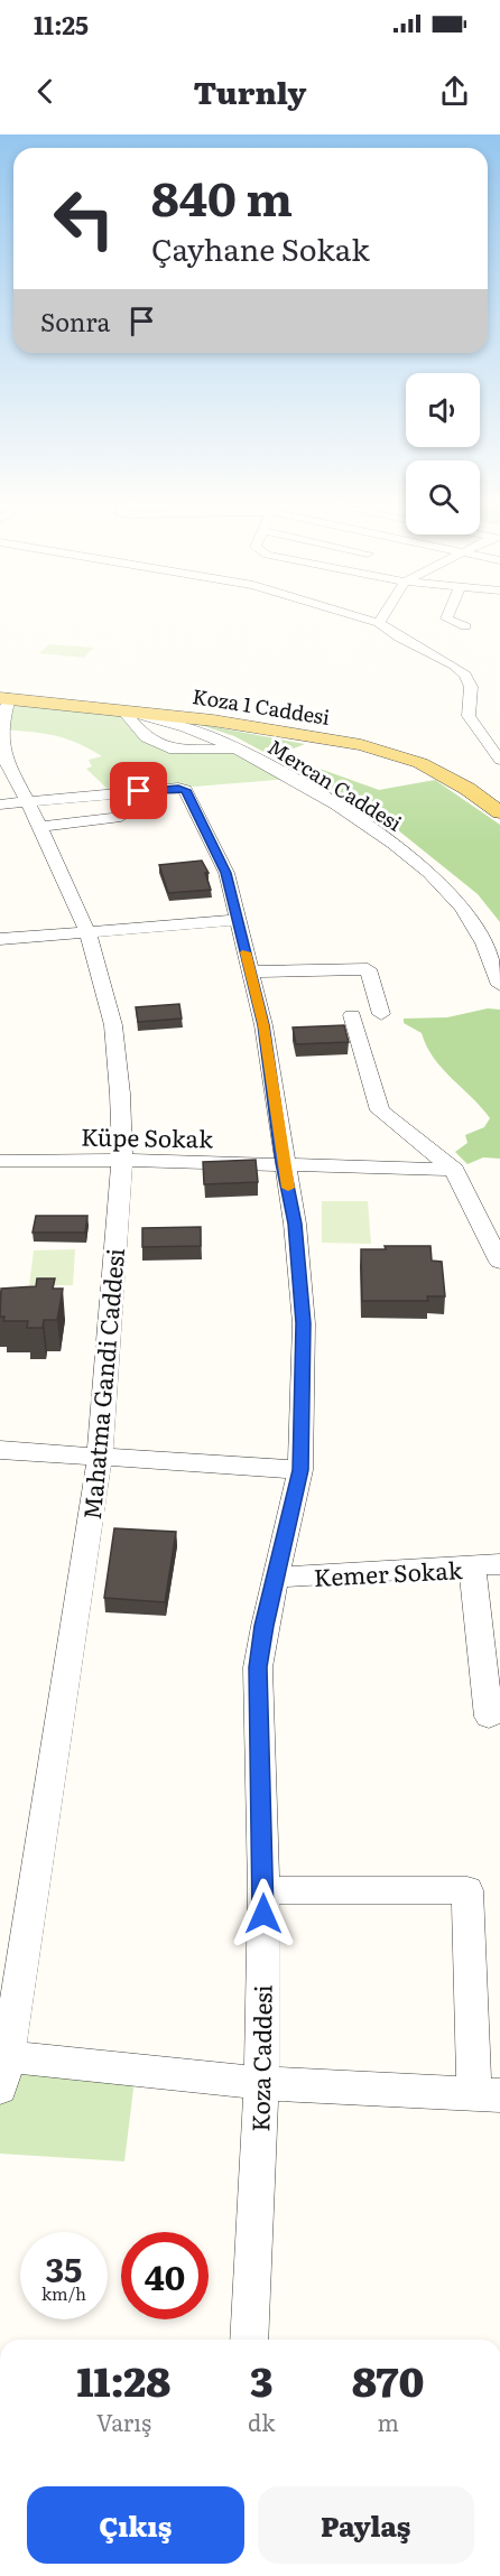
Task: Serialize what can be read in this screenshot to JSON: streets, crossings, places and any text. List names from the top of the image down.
{
  "streets": {
    "main road": ["Koza 1 Caddesi"],
    "street": [
      "Mercan Caddesi",
      "Küpe Sokak",
      "Mahatma Gandi Caddesi",
      "Kemer Sokak",
      "Koza Caddesi"
    ]
  },
  "crossings": [
    ["Koza 1 Caddesi", "Mercan Caddesi"],
    ["Koza 1 Caddesi", "Mahatma Gandi Caddesi"],
    ["Küpe Sokak", "Mahatma Gandi Caddesi"],
    ["Küpe Sokak", "Koza Caddesi"],
    ["Mahatma Gandi Caddesi", "Koza Caddesi"],
    ["Kemer Sokak", "Koza Caddesi"]
  ],
  "page": {
    "status": "11:25",
    "header": "Turnly",
    "turn": ["840 m", "Çayhane Sokak"],
    "then": "Sonra",
    "speed": "35 km/h",
    "limit": "40",
    "eta": [
      "11:28",
      "Varış",
      "3",
      "dk",
      "870",
      "m"
    ],
    "buttons": ["Çıkış", "Paylaş"]
  }
}
